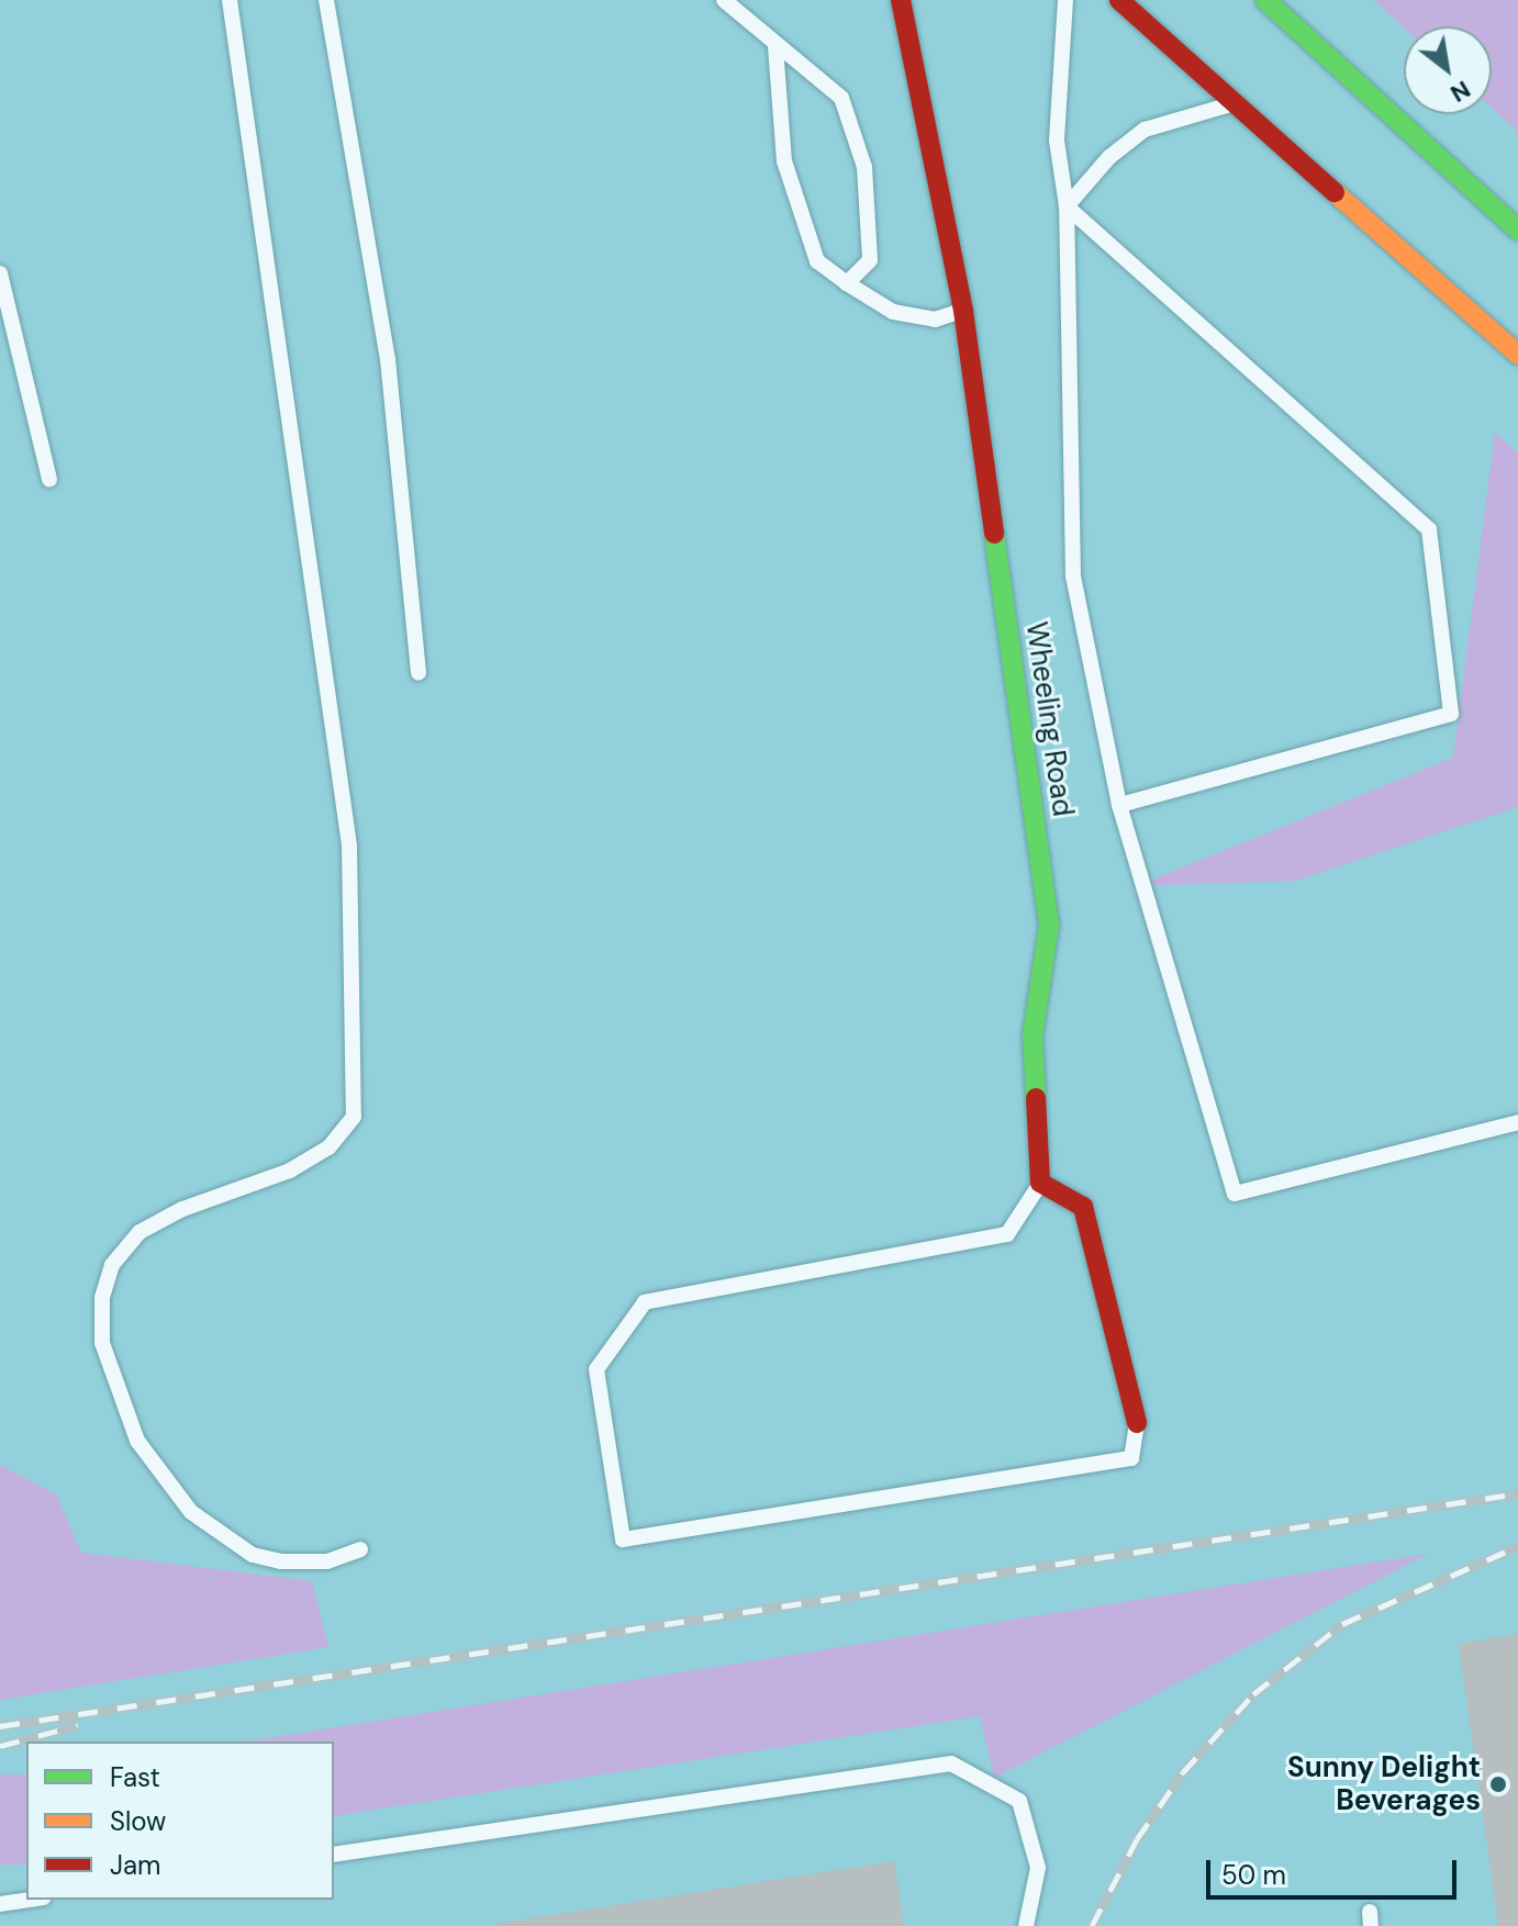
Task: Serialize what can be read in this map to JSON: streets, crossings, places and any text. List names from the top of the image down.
{
  "streets": {
    "main road": ["Wheeling Road"]
  },
  "places": ["Sunny Delight Beverages"],
  "legend": ["Fast", "Slow", "Jam"],
  "scale_bar": "50 m",
  "north": "bottom right"
}
